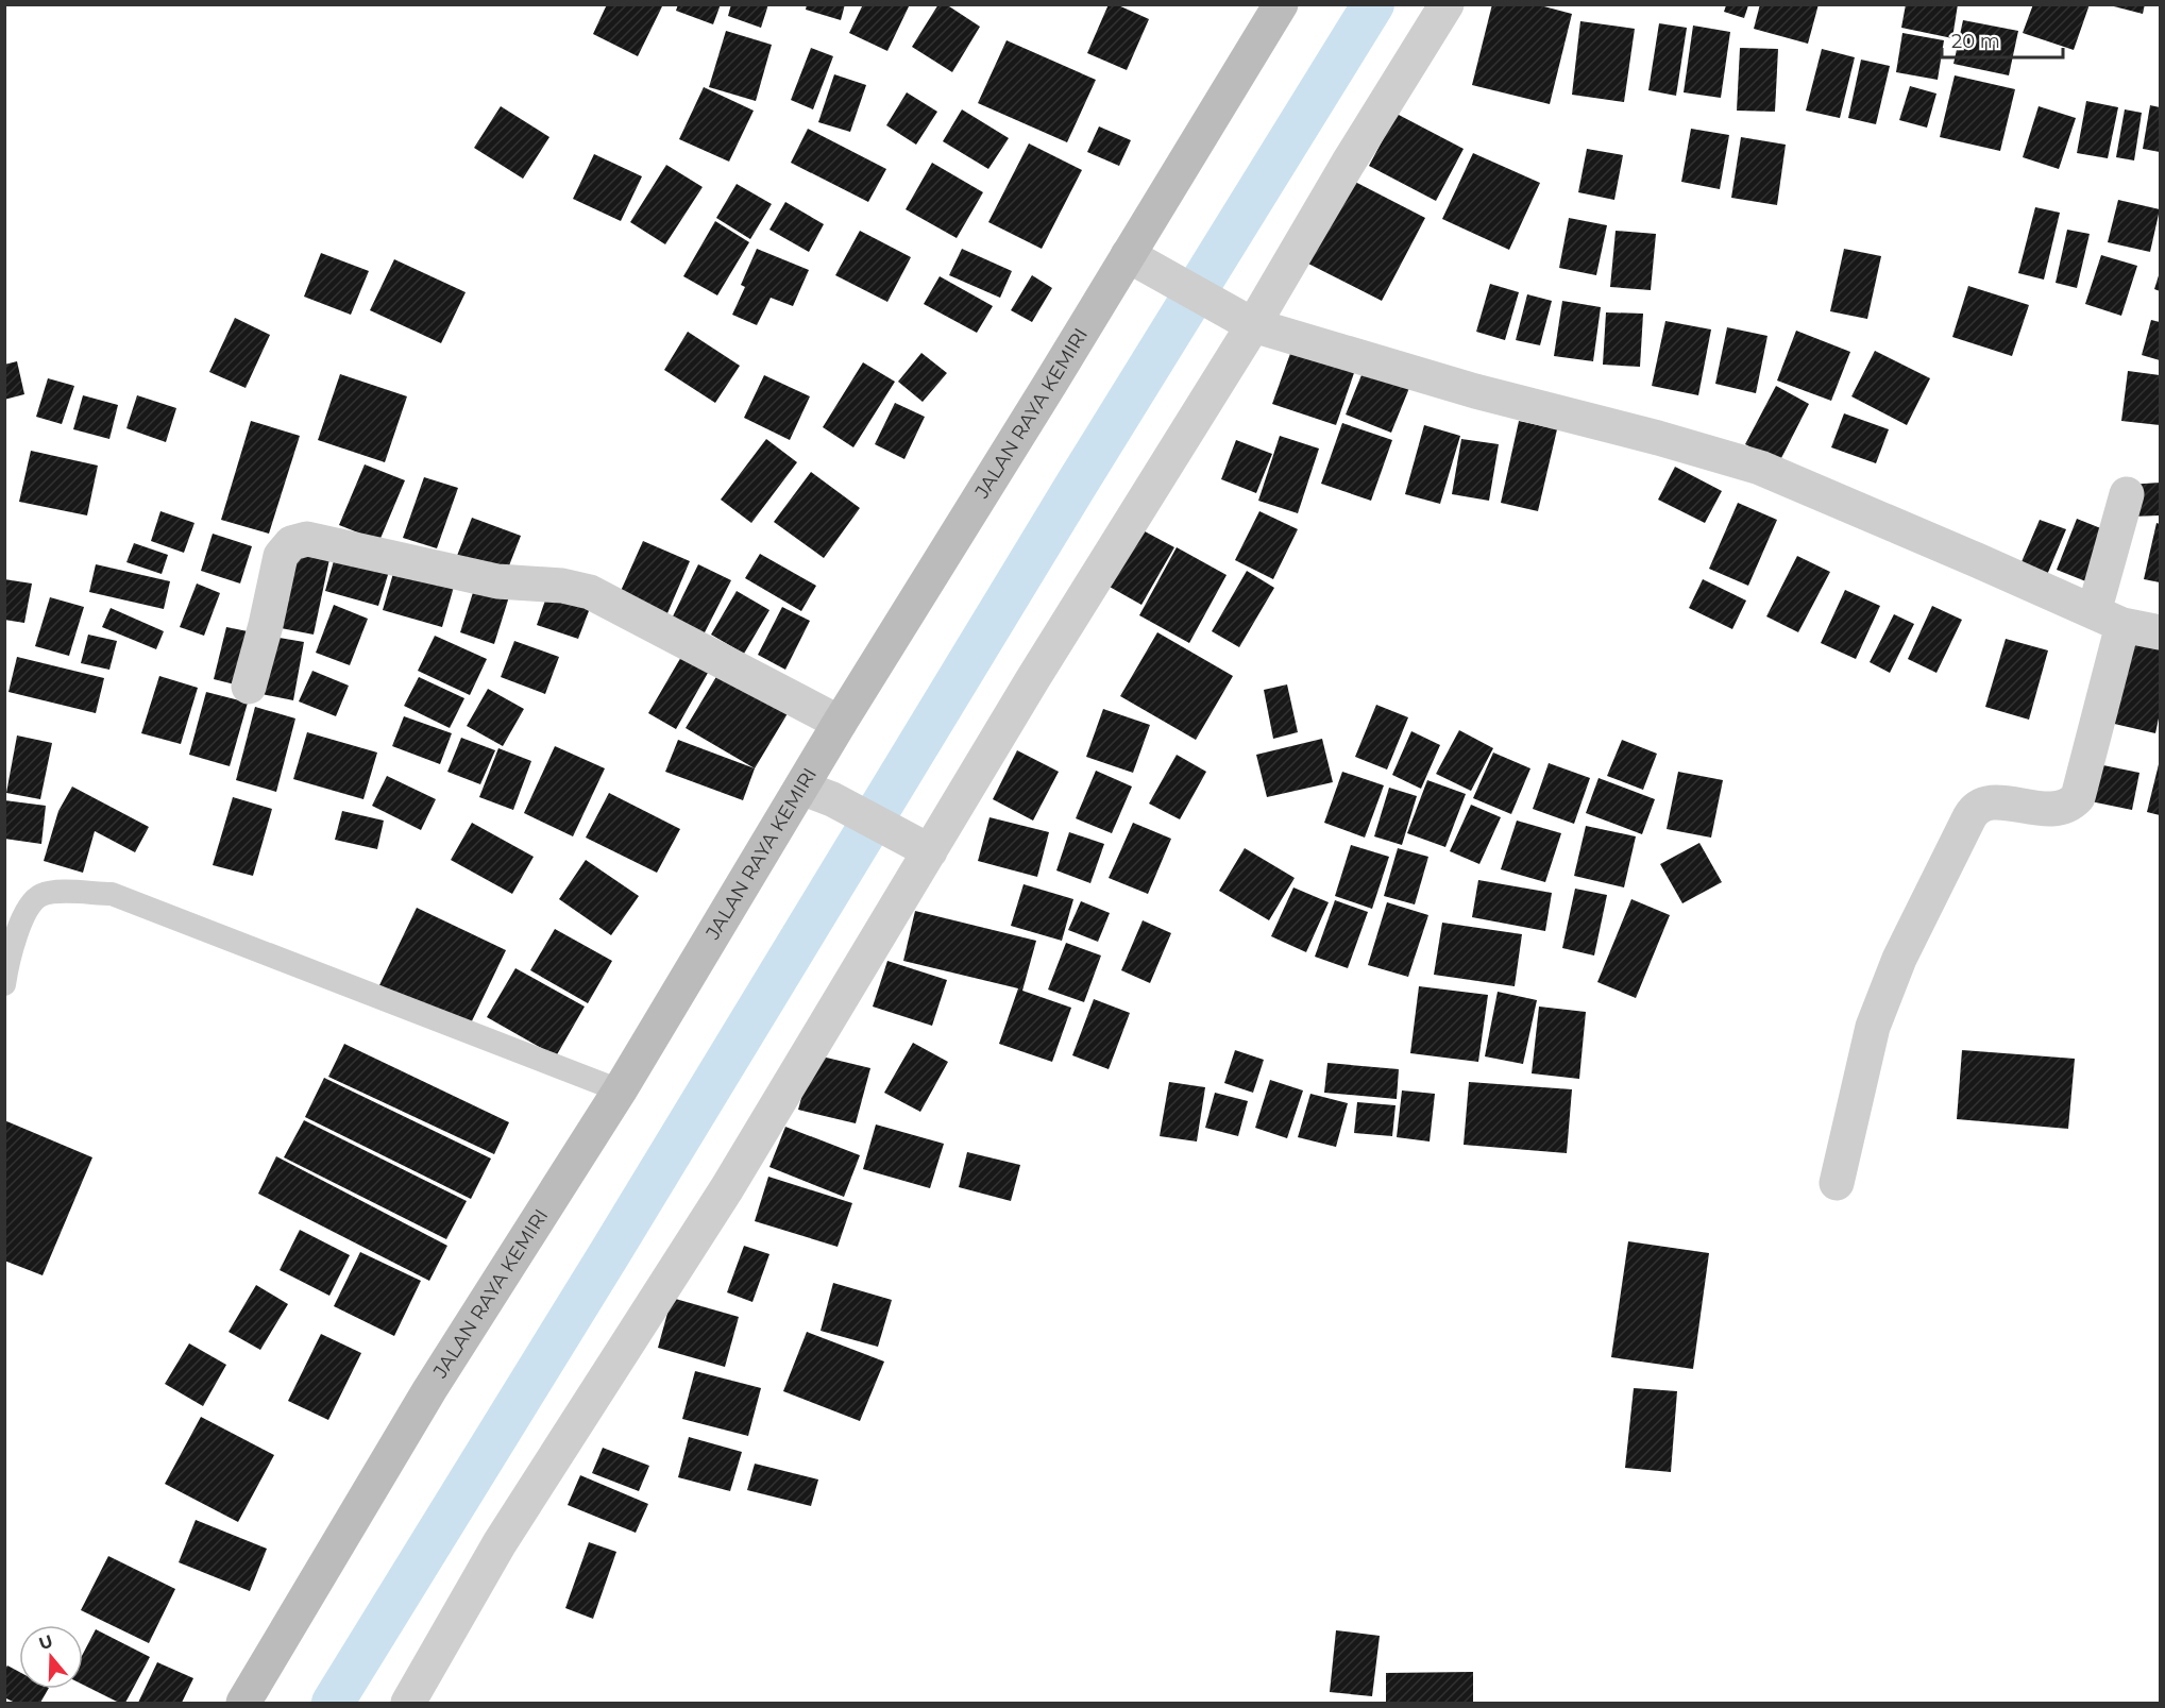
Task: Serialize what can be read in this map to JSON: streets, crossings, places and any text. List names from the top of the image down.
{
  "streets": {
    "main road": ["JALAN RAYA KEMIRI"]
  },
  "scale_bar": "20 m",
  "north": "top"
}
